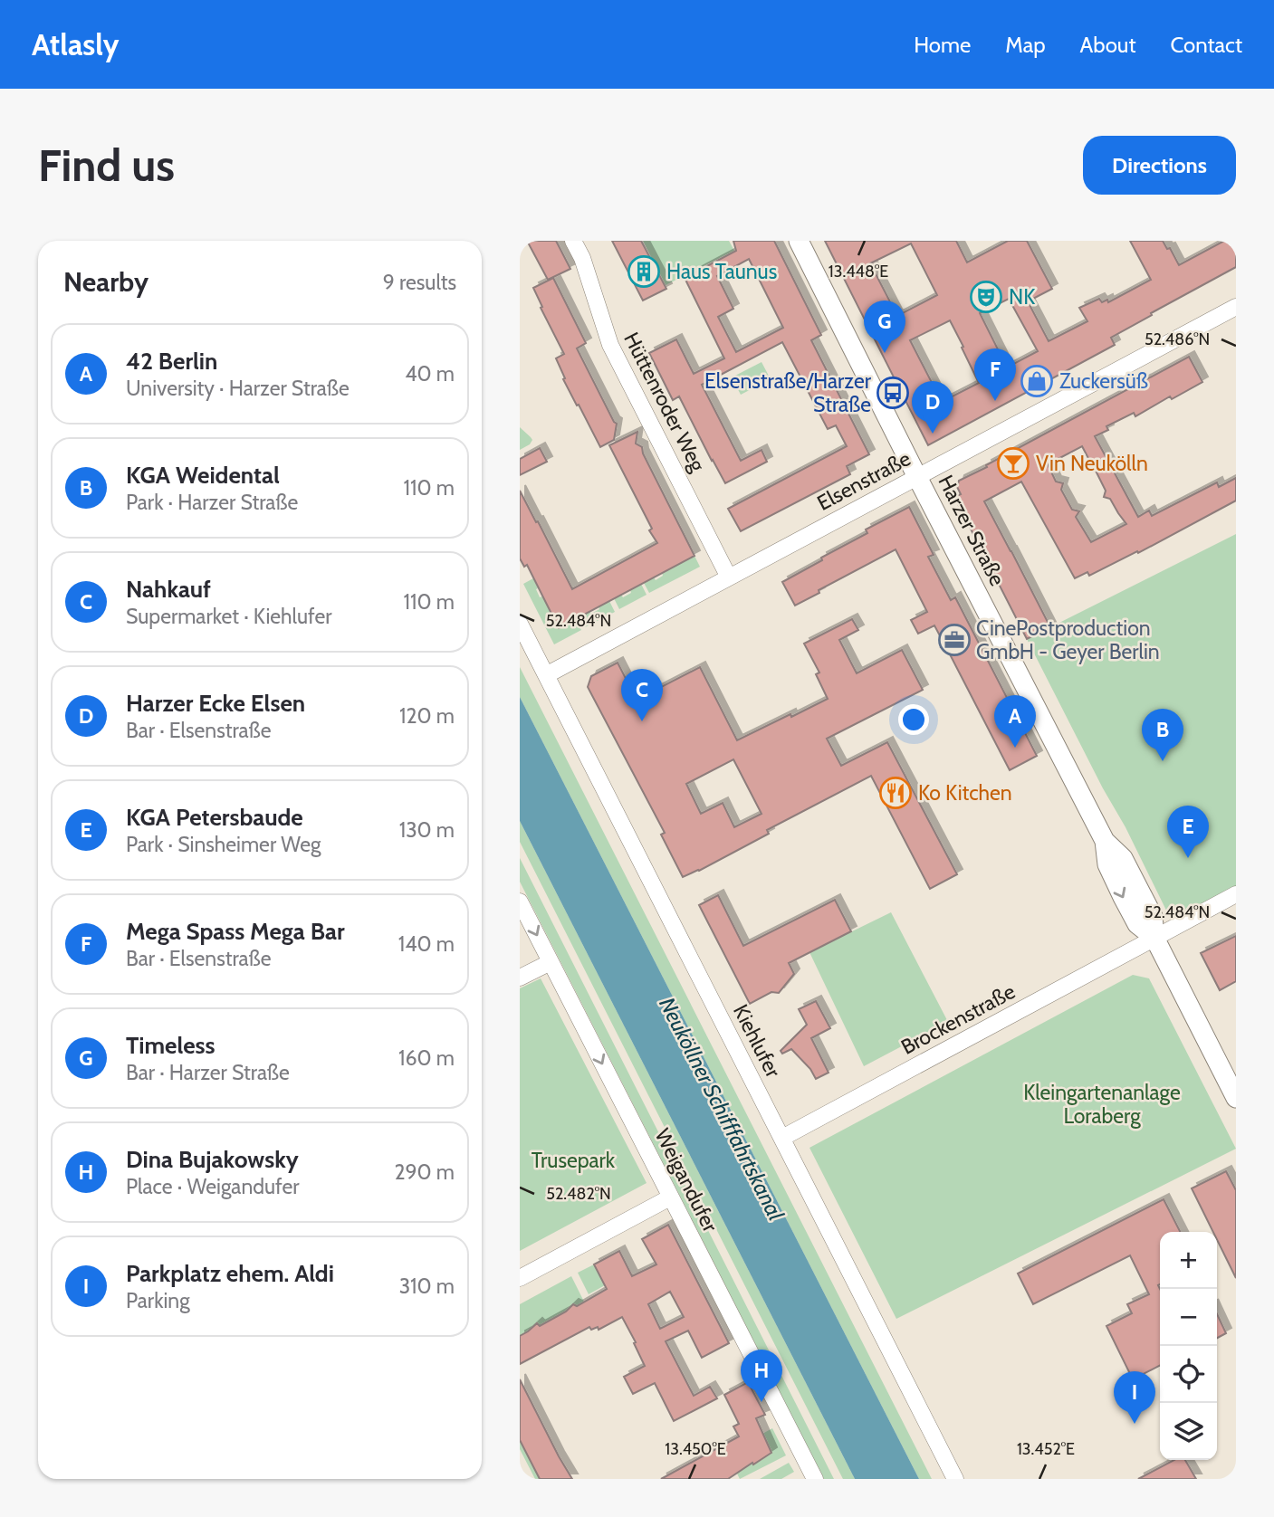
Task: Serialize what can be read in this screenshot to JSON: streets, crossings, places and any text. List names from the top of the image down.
{
  "streets": {
    "street": [
      "Hüttenroder Weg",
      "Elsenstraße",
      "Harzer Straße",
      "Brockenstraße",
      "Kiehlufer",
      "Weigandufer"
    ]
  },
  "crossings": [
    ["Hüttenroder Weg", "Elsenstraße"],
    ["Elsenstraße", "Harzer Straße"],
    ["Elsenstraße", "Kiehlufer"],
    ["Harzer Straße", "Brockenstraße"],
    ["Brockenstraße", "Kiehlufer"]
  ],
  "one_way": ["Weigandufer"],
  "water": ["Neuköllner Schifffahrtskanal"],
  "parks": ["Kleingartenanlage Loraberg", "Trusepark"],
  "places": {
    "building": ["Haus Taunus"],
    "theatre": ["NK"],
    "shop": ["Zuckersüß"],
    "bus stop": ["Elsenstraße/Harzer Straße"],
    "bar": ["Vin Neukölln"],
    "office": ["CinePostproduction GmbH - Geyer Berlin"],
    "restaurant": ["Ko Kitchen"]
  },
  "page": {
    "header": "Atlasly",
    "nav": [
      "Home",
      "Map",
      "About",
      "Contact"
    ],
    "buttons": "Directions",
    "title": "Find us",
    "heading": ["Nearby", "9 results"],
    "pins": [
      "G",
      "F",
      "D",
      "C",
      "A",
      "B",
      "E",
      "H",
      "I"
    ],
    "list": [
      {
        "mark": "A",
        "name": "42 Berlin",
        "note": "University · Harzer Straße",
        "value": "40 m"
      },
      {
        "mark": "B",
        "name": "KGA Weidental",
        "note": "Park · Harzer Straße",
        "value": "110 m"
      },
      {
        "mark": "C",
        "name": "Nahkauf",
        "note": "Supermarket · Kiehlufer",
        "value": "110 m"
      },
      {
        "mark": "D",
        "name": "Harzer Ecke Elsen",
        "note": "Bar · Elsenstraße",
        "value": "120 m"
      },
      {
        "mark": "E",
        "name": "KGA Petersbaude",
        "note": "Park · Sinsheimer Weg",
        "value": "130 m"
      },
      {
        "mark": "F",
        "name": "Mega Spass Mega Bar",
        "note": "Bar · Elsenstraße",
        "value": "140 m"
      },
      {
        "mark": "G",
        "name": "Timeless",
        "note": "Bar · Harzer Straße",
        "value": "160 m"
      },
      {
        "mark": "H",
        "name": "Dina Bujakowsky",
        "note": "Place · Weigandufer",
        "value": "290 m"
      },
      {
        "mark": "I",
        "name": "Parkplatz ehem. Aldi",
        "note": "Parking",
        "value": "310 m"
      }
    ],
    "map_buttons": ["+", "−"]
  },
  "coordinates": [
    "13.448°E",
    "52.486°N",
    "52.484°N",
    "52.482°N",
    "13.450°E",
    "13.452°E"
  ]
}
